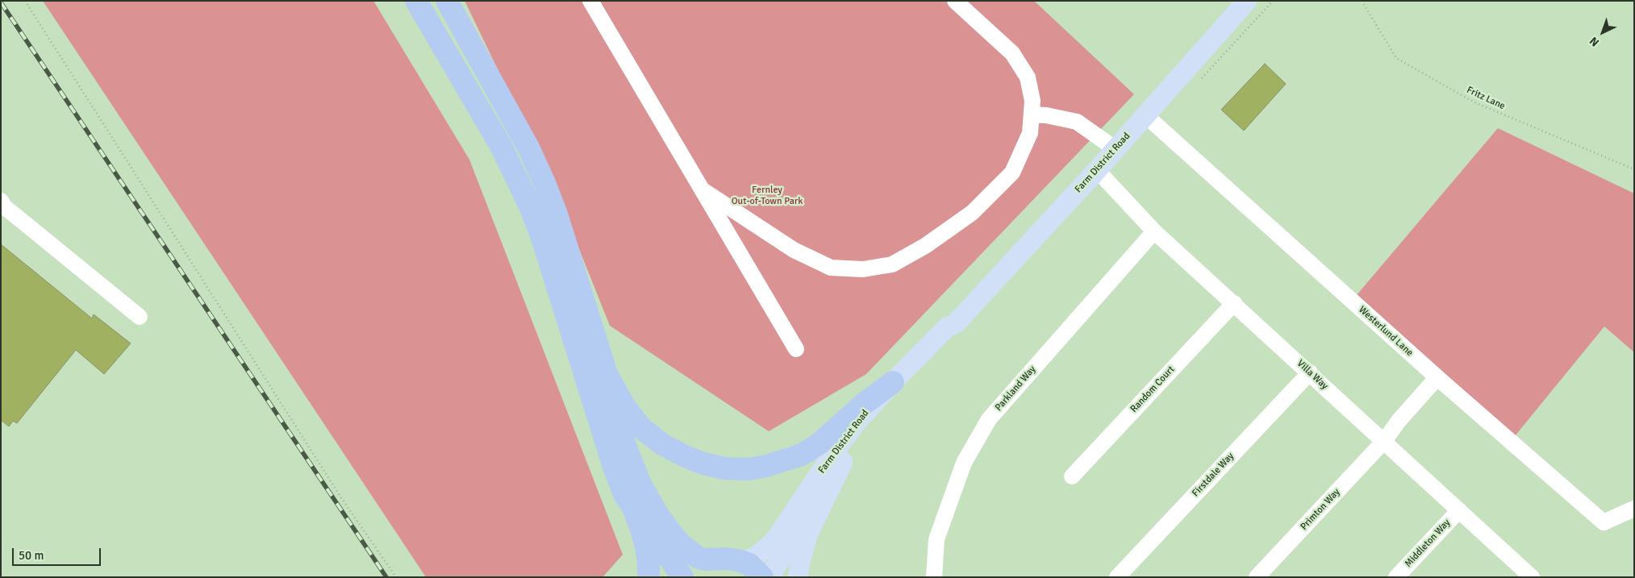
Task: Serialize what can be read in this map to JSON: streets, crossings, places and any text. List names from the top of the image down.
{
  "streets": {
    "main road": ["Farm District Road"],
    "street": [
      "Westerlund Lane",
      "Villa Way",
      "Parkland Way",
      "Random Court",
      "Firstdale Way",
      "Primton Way",
      "Middleton Way"
    ],
    "path": ["Fritz Lane"]
  },
  "crossings": [
    ["Farm District Road", "Westerlund Lane"],
    ["Farm District Road", "Villa Way"],
    ["Westerlund Lane", "Primton Way"],
    ["Villa Way", "Parkland Way"],
    ["Villa Way", "Random Court"],
    ["Villa Way", "Firstdale Way"],
    ["Villa Way", "Primton Way"],
    ["Villa Way", "Middleton Way"]
  ],
  "parks": ["Fernley Out-of-Town Park"],
  "scale_bar": "50 m",
  "north": "bottom left"
}
